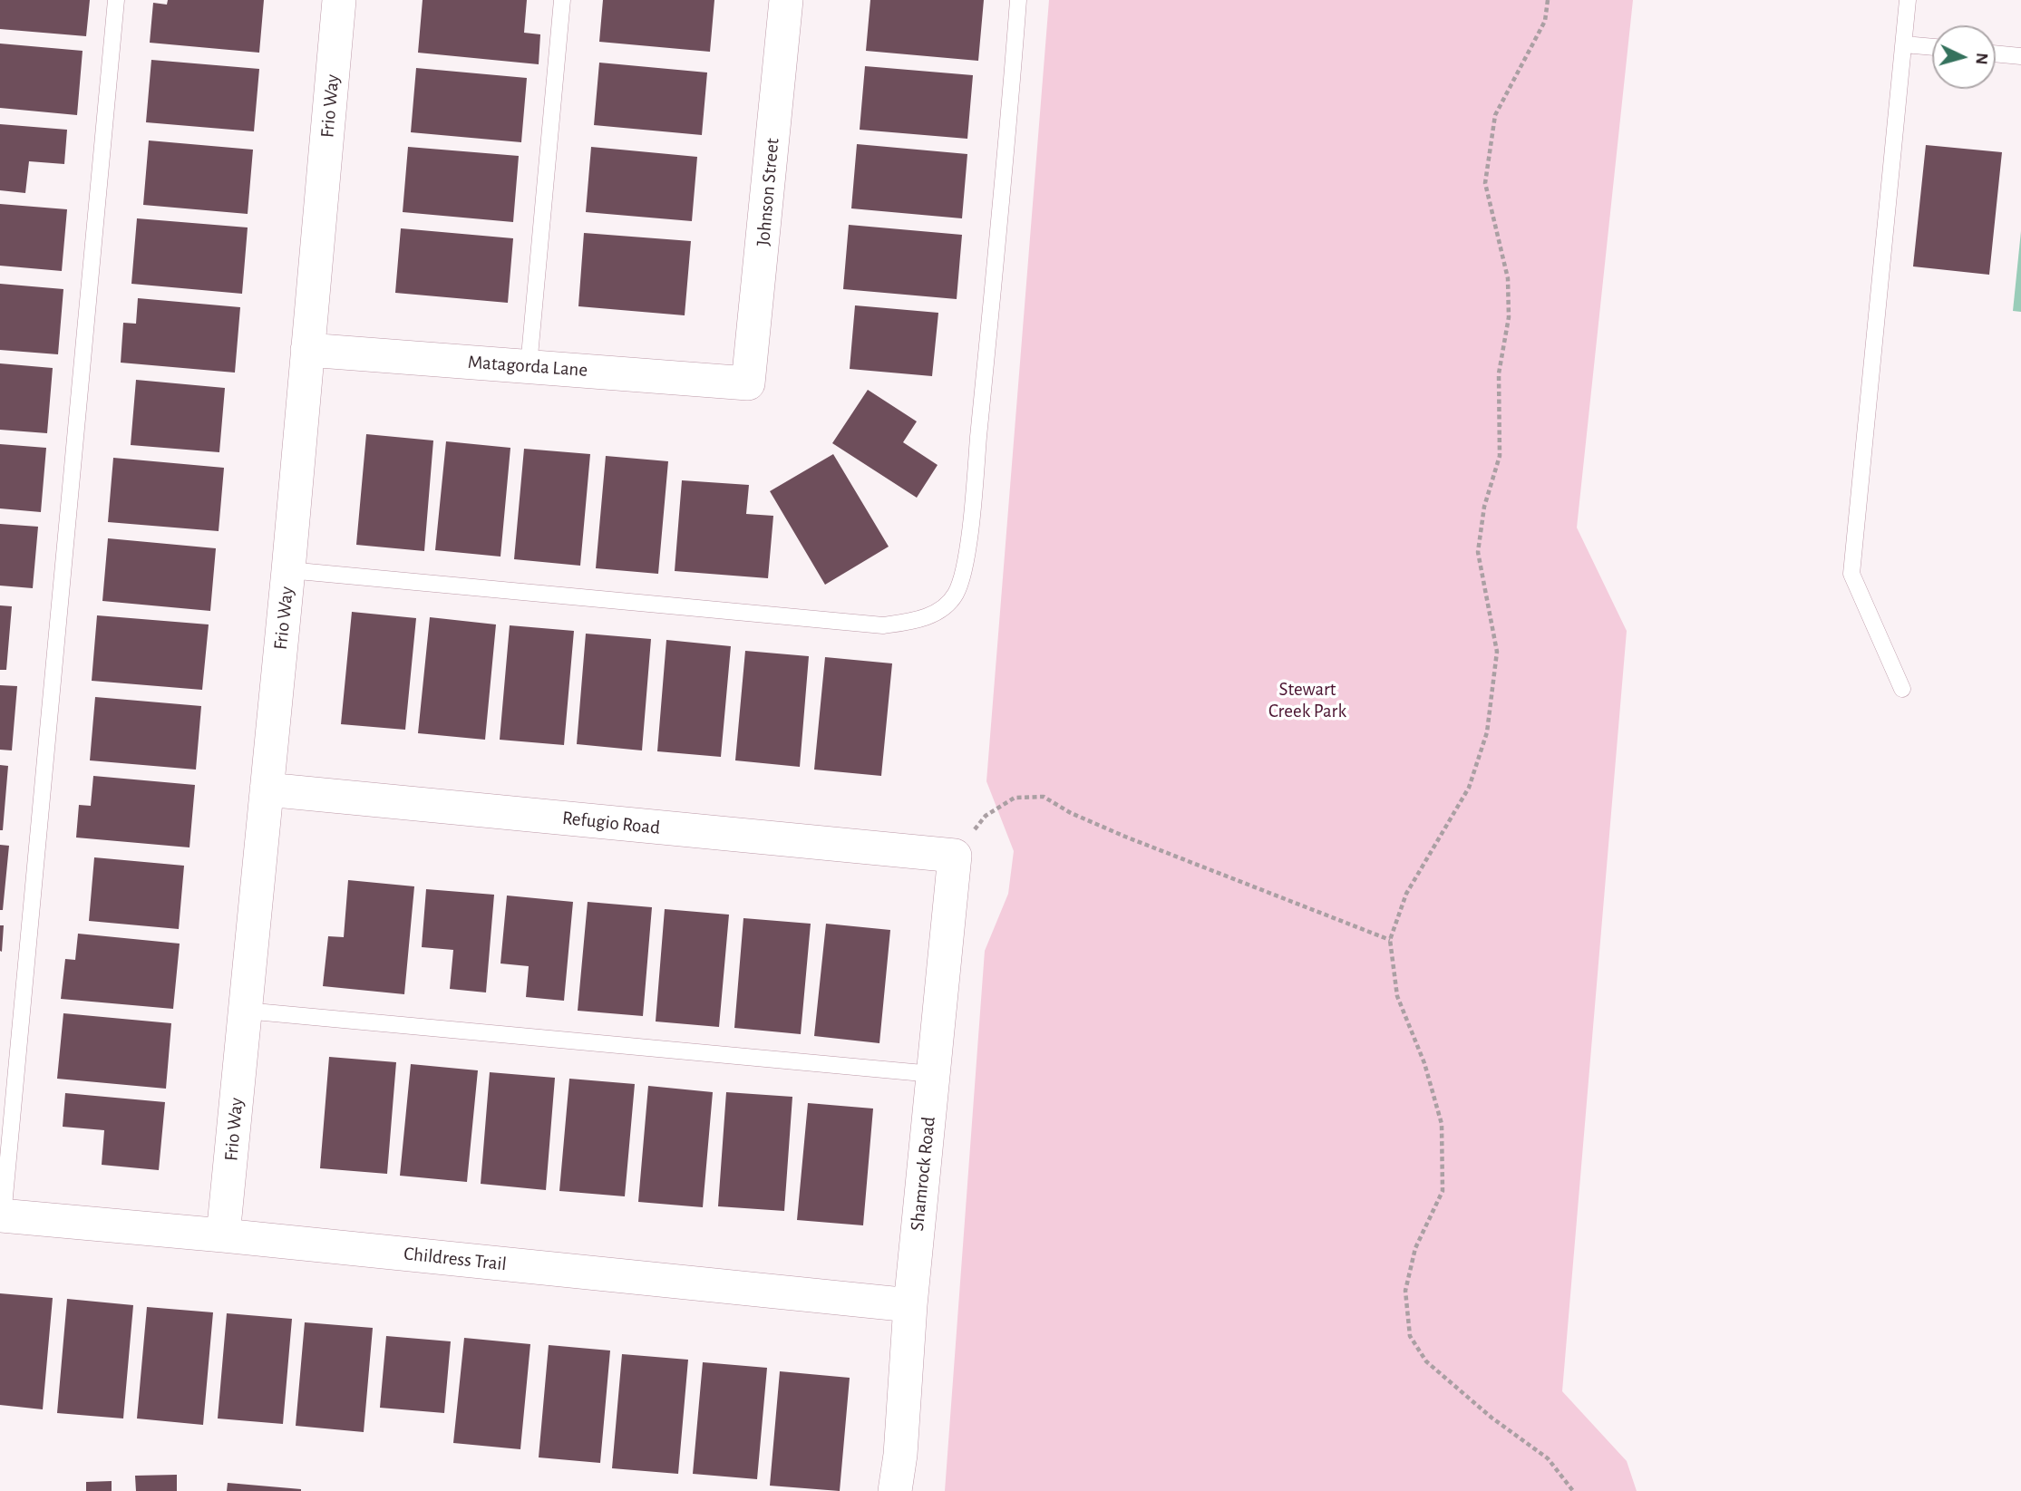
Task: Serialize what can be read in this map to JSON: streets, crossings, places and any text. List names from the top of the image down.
{
  "streets": {
    "street": [
      "Frio Way",
      "Johnson Street",
      "Matagorda Lane",
      "Refugio Road",
      "Shamrock Road",
      "Childress Trail"
    ]
  },
  "crossings": [
    ["Frio Way", "Matagorda Lane"],
    ["Frio Way", "Refugio Road"],
    ["Frio Way", "Childress Trail"],
    ["Johnson Street", "Matagorda Lane"],
    ["Refugio Road", "Shamrock Road"],
    ["Shamrock Road", "Childress Trail"]
  ],
  "parks": ["Stewart Creek Park"],
  "north": "right"
}
